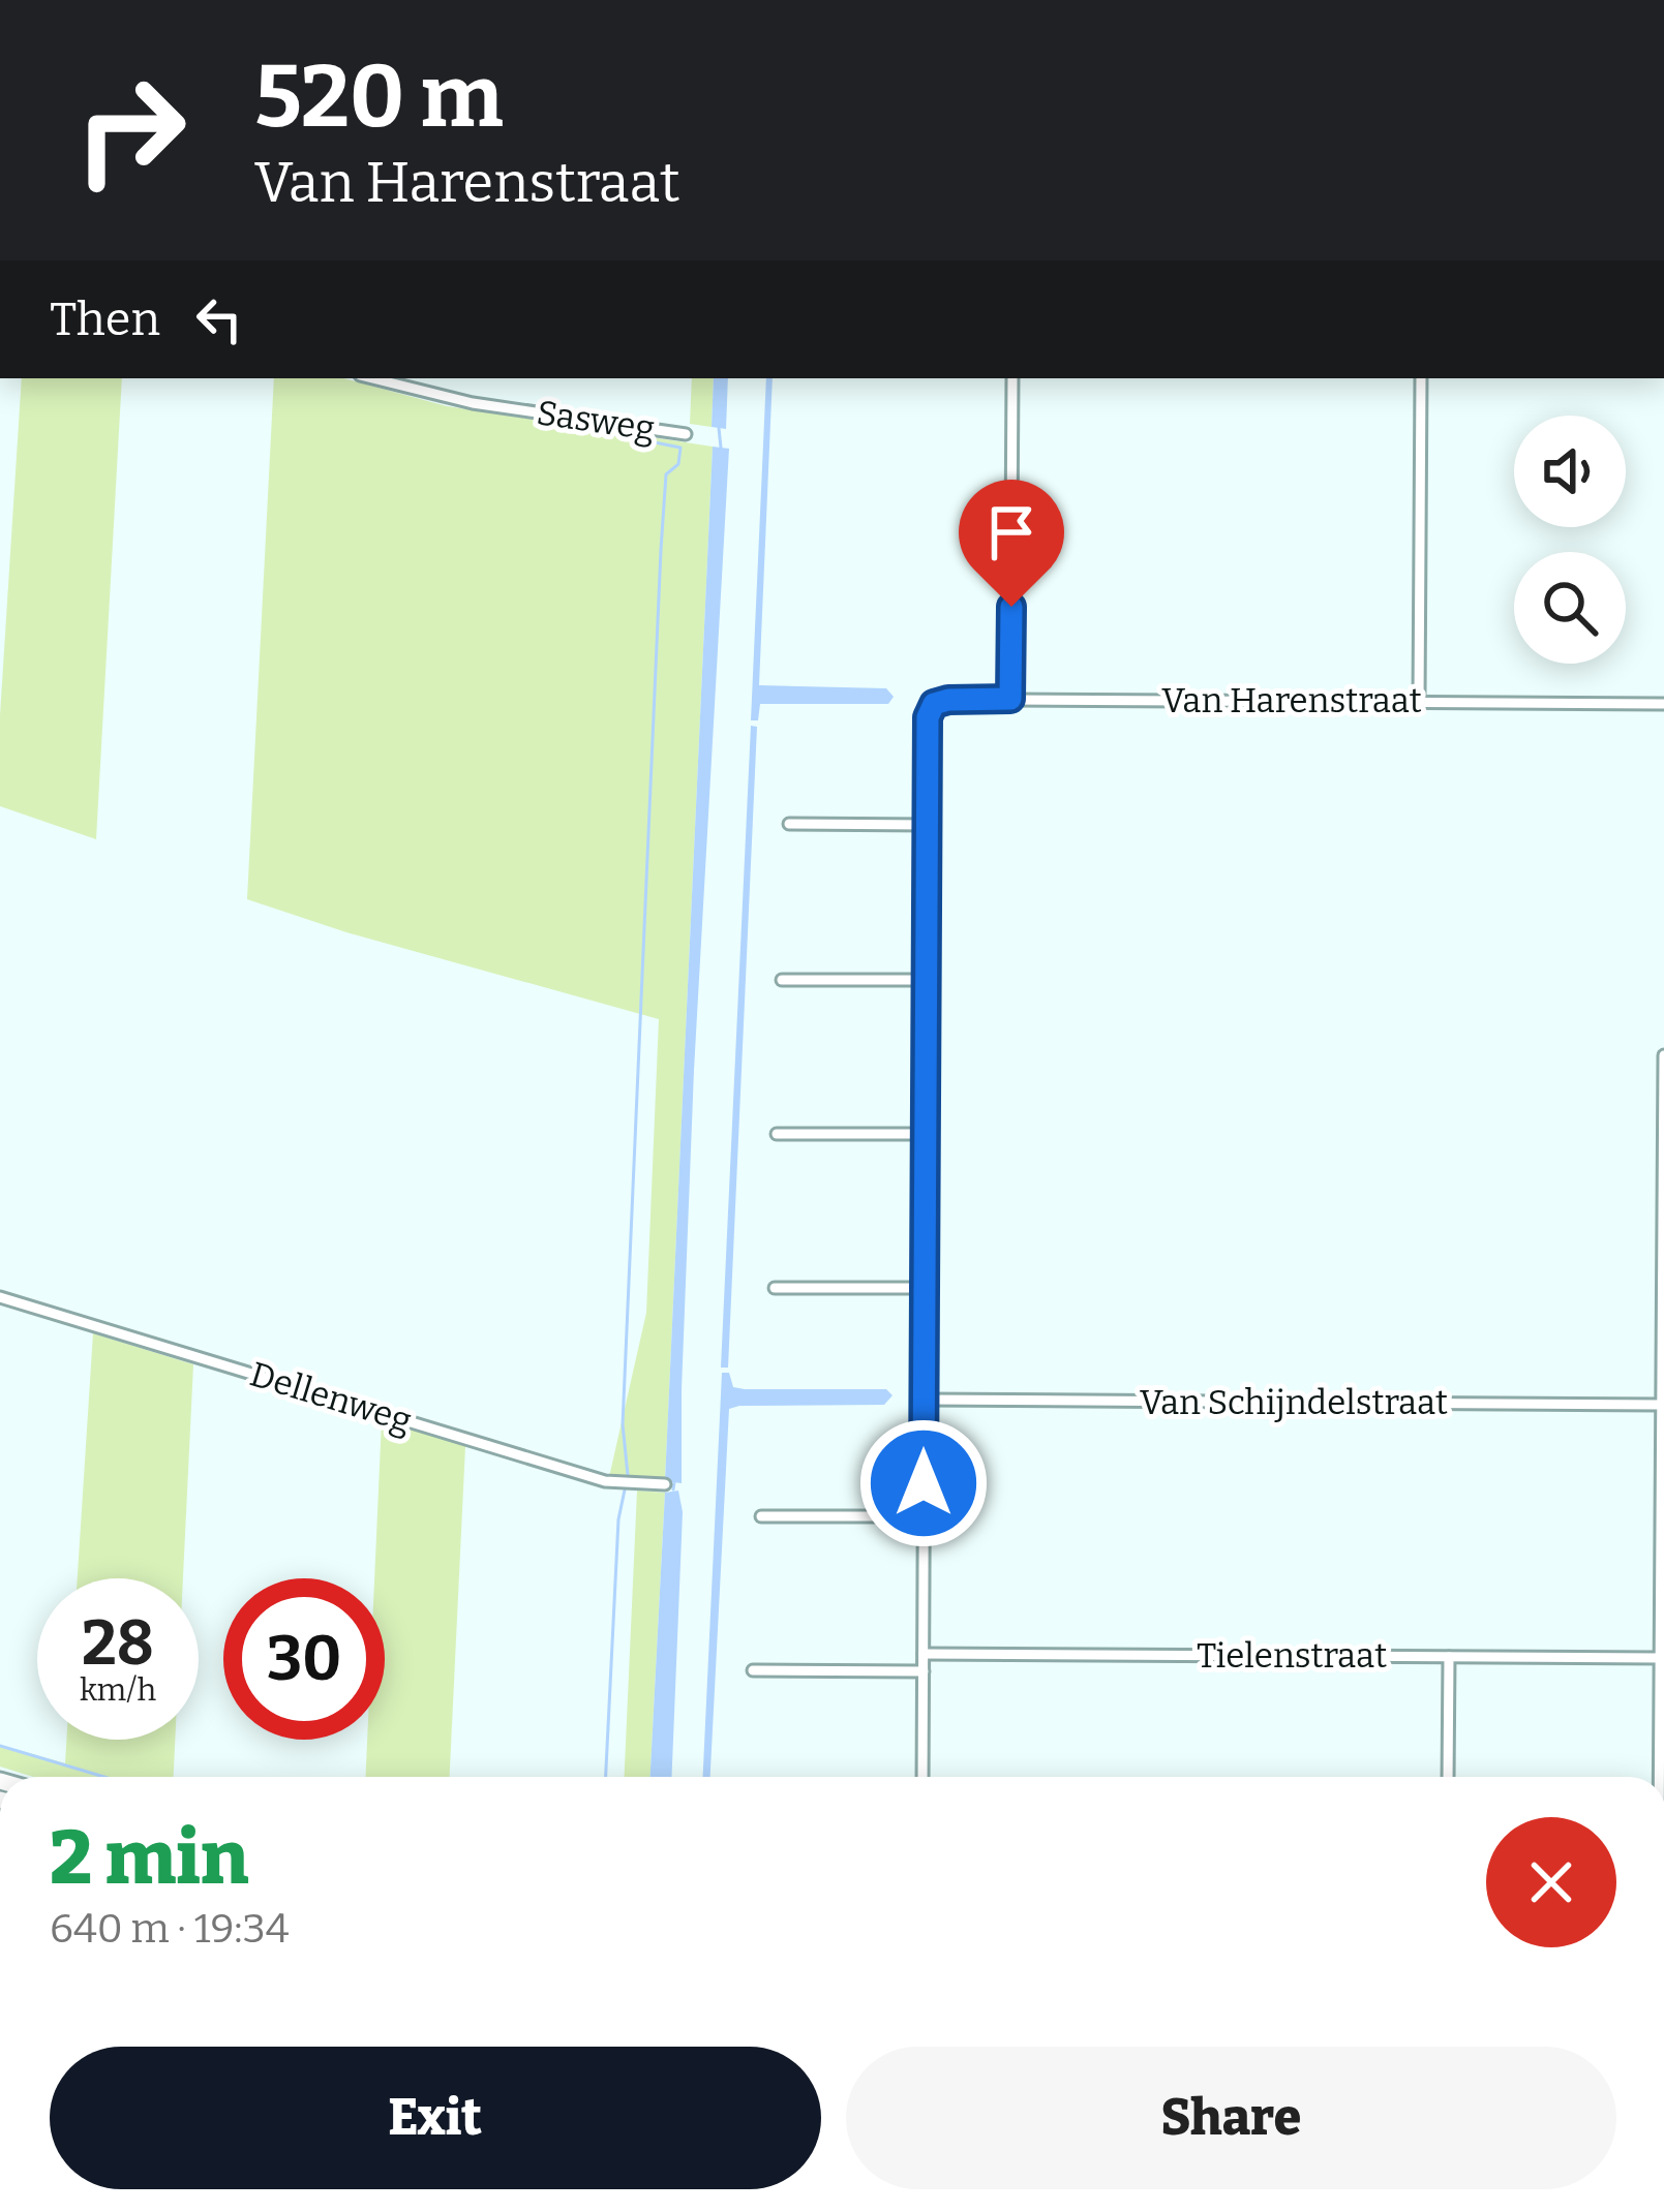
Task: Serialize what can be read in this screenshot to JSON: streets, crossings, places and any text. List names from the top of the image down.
{
  "streets": {
    "street": [
      "Sasweg",
      "Van Harenstraat",
      "Dellenweg",
      "Van Schijndelstraat",
      "Tielenstraat"
    ]
  },
  "page": {
    "turn": ["520 m", "Van Harenstraat"],
    "then": "Then",
    "speed": "28 km/h",
    "limit": "30",
    "heading": ["2 min", "640 m · 19:34"],
    "buttons": ["Exit", "Share"]
  }
}
